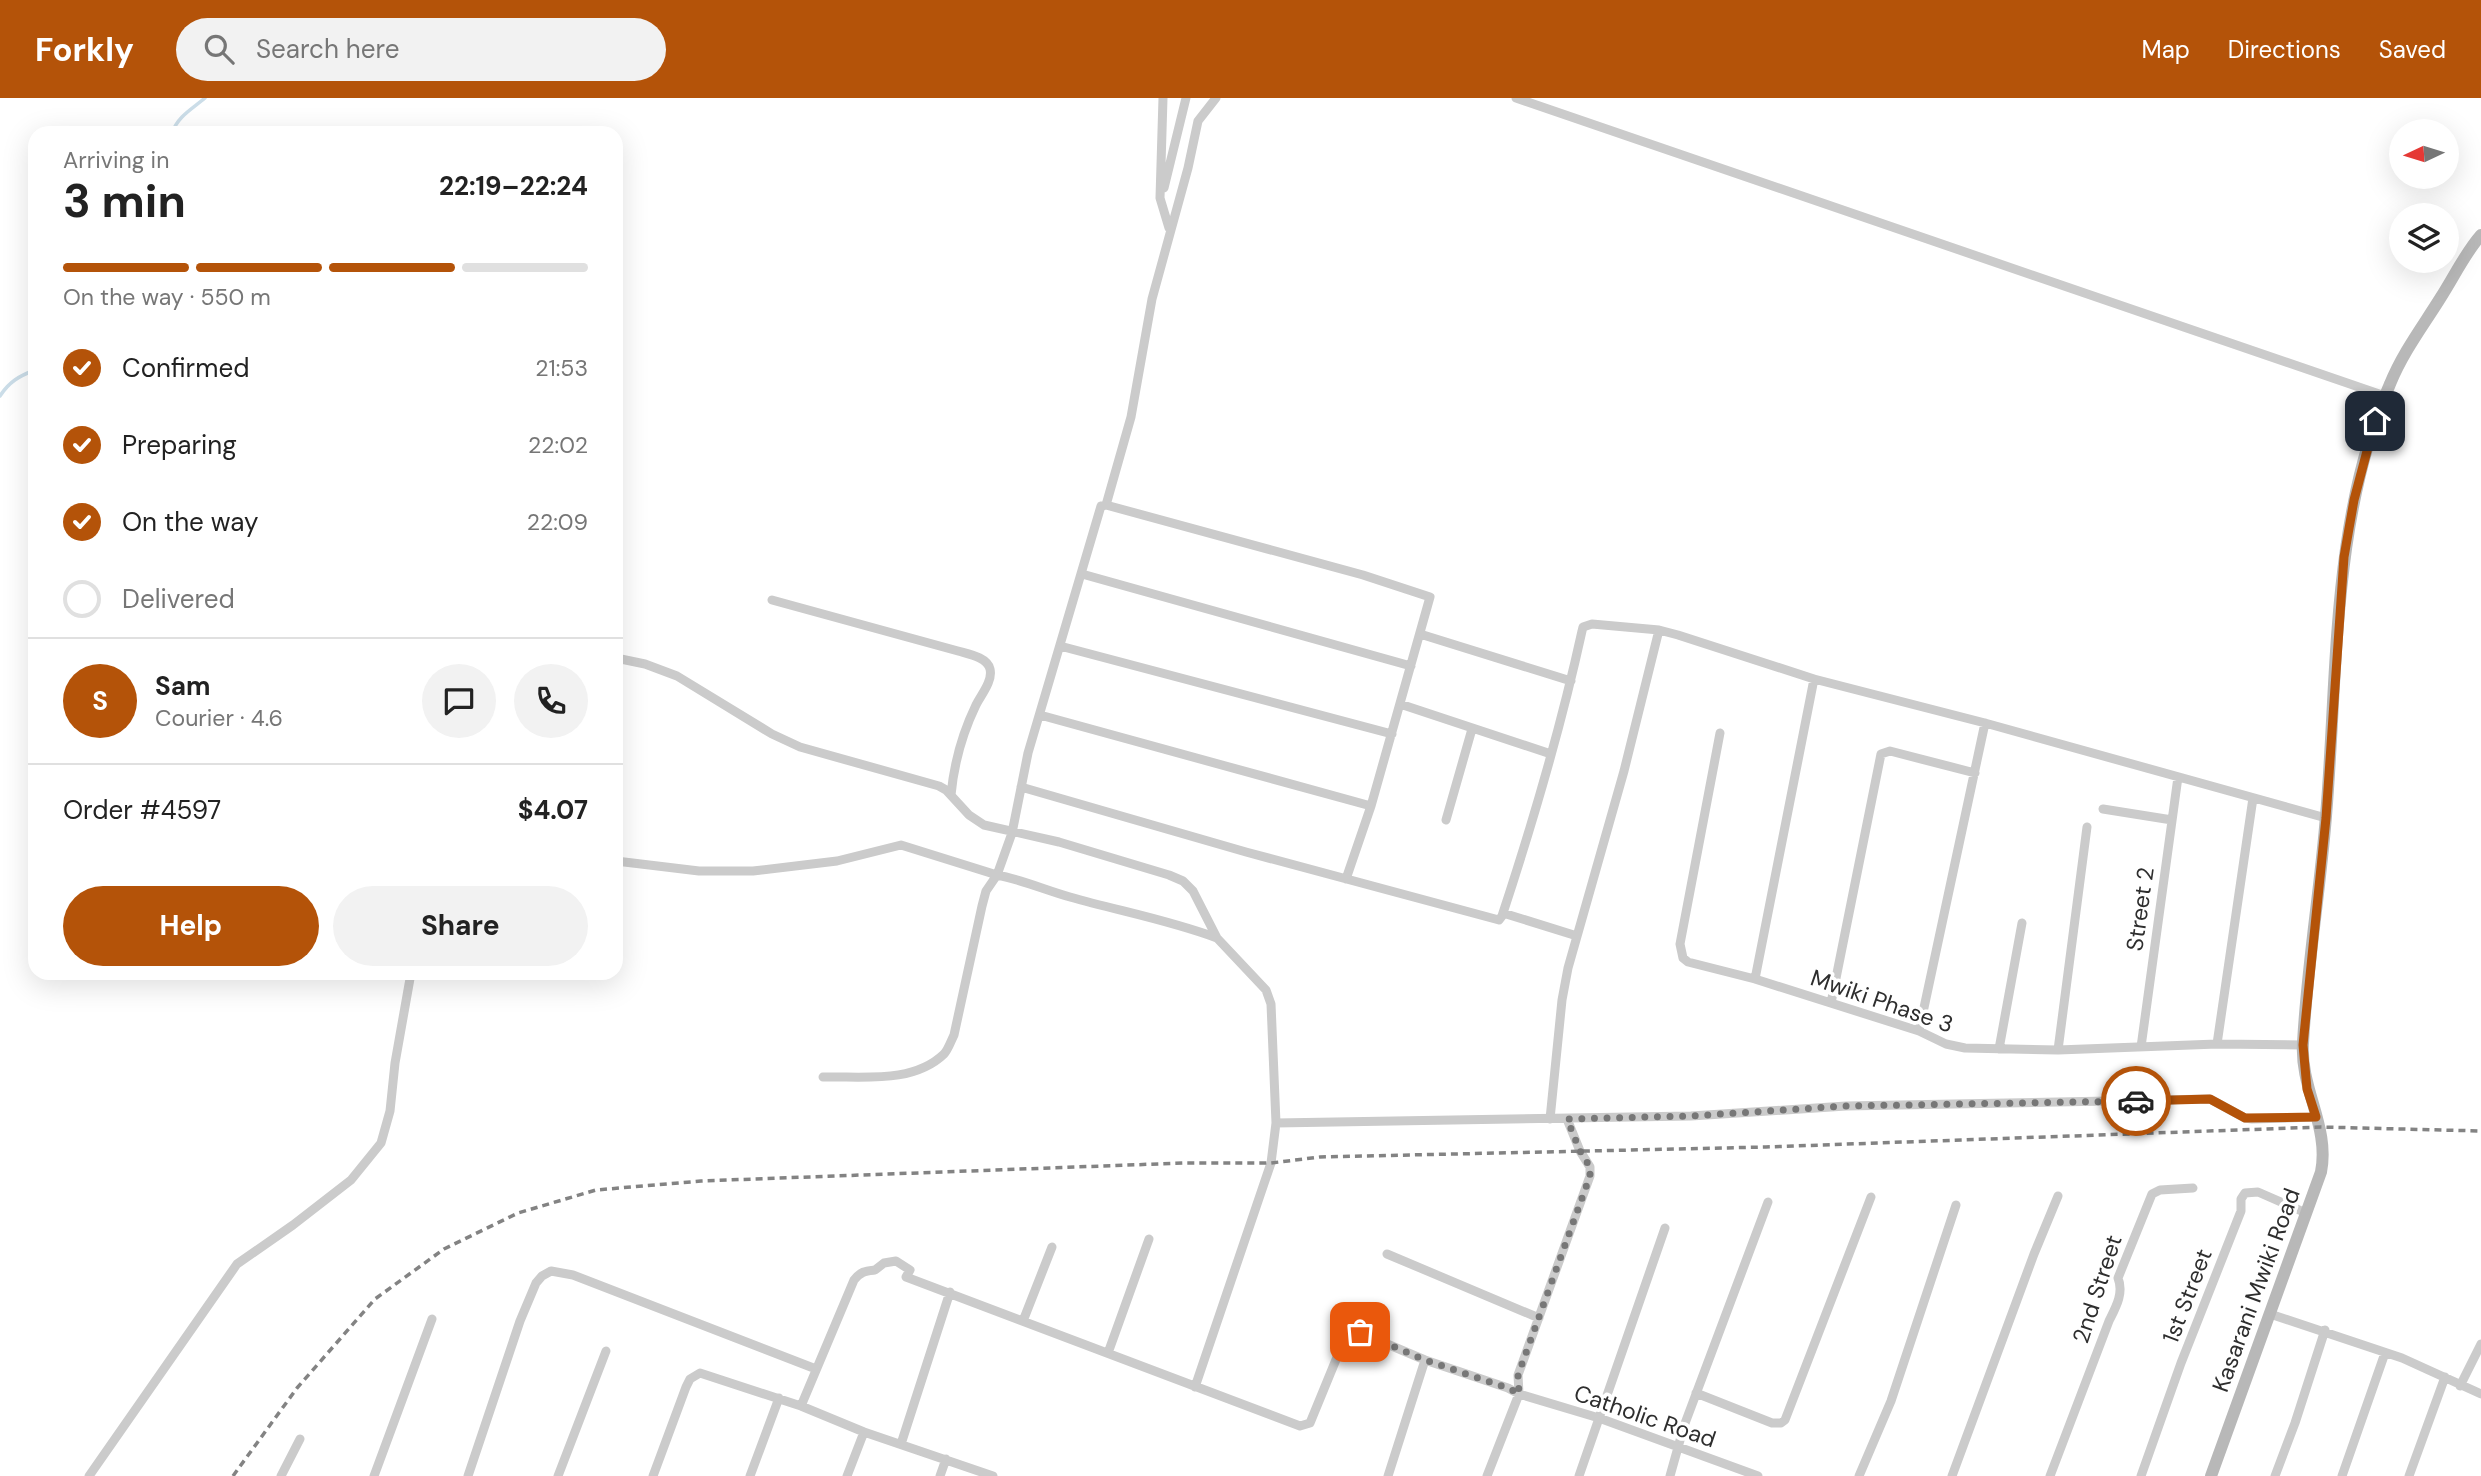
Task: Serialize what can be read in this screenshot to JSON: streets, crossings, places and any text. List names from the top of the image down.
{
  "streets": {
    "main road": ["Kasarani Mwiki Road"],
    "street": [
      "Street 2",
      "Mwiki Phase 3",
      "2nd Street",
      "1st Street",
      "Catholic Road"
    ]
  },
  "crossings": [
    ["Street 2", "Mwiki Phase 3"],
    ["Mwiki Phase 3", "Kasarani Mwiki Road"],
    ["Kasarani Mwiki Road", "1st Street"]
  ],
  "north": "left",
  "page": {
    "header": "Forkly",
    "search": "Search here",
    "nav": ["Map", "Directions", "Saved"],
    "heading": ["3 min", "Arriving in", "22:19–22:24"],
    "panel": [
      "Sam",
      "Courier · 4.6",
      "Order #4597",
      "$4.07"
    ],
    "bar": "On the way · 550 m",
    "list": [
      ["Confirmed", "21:53"],
      ["Preparing", "22:02"],
      ["On the way", "22:09"],
      "Delivered"
    ],
    "round": "S",
    "buttons": ["Help", "Share"]
  }
}
